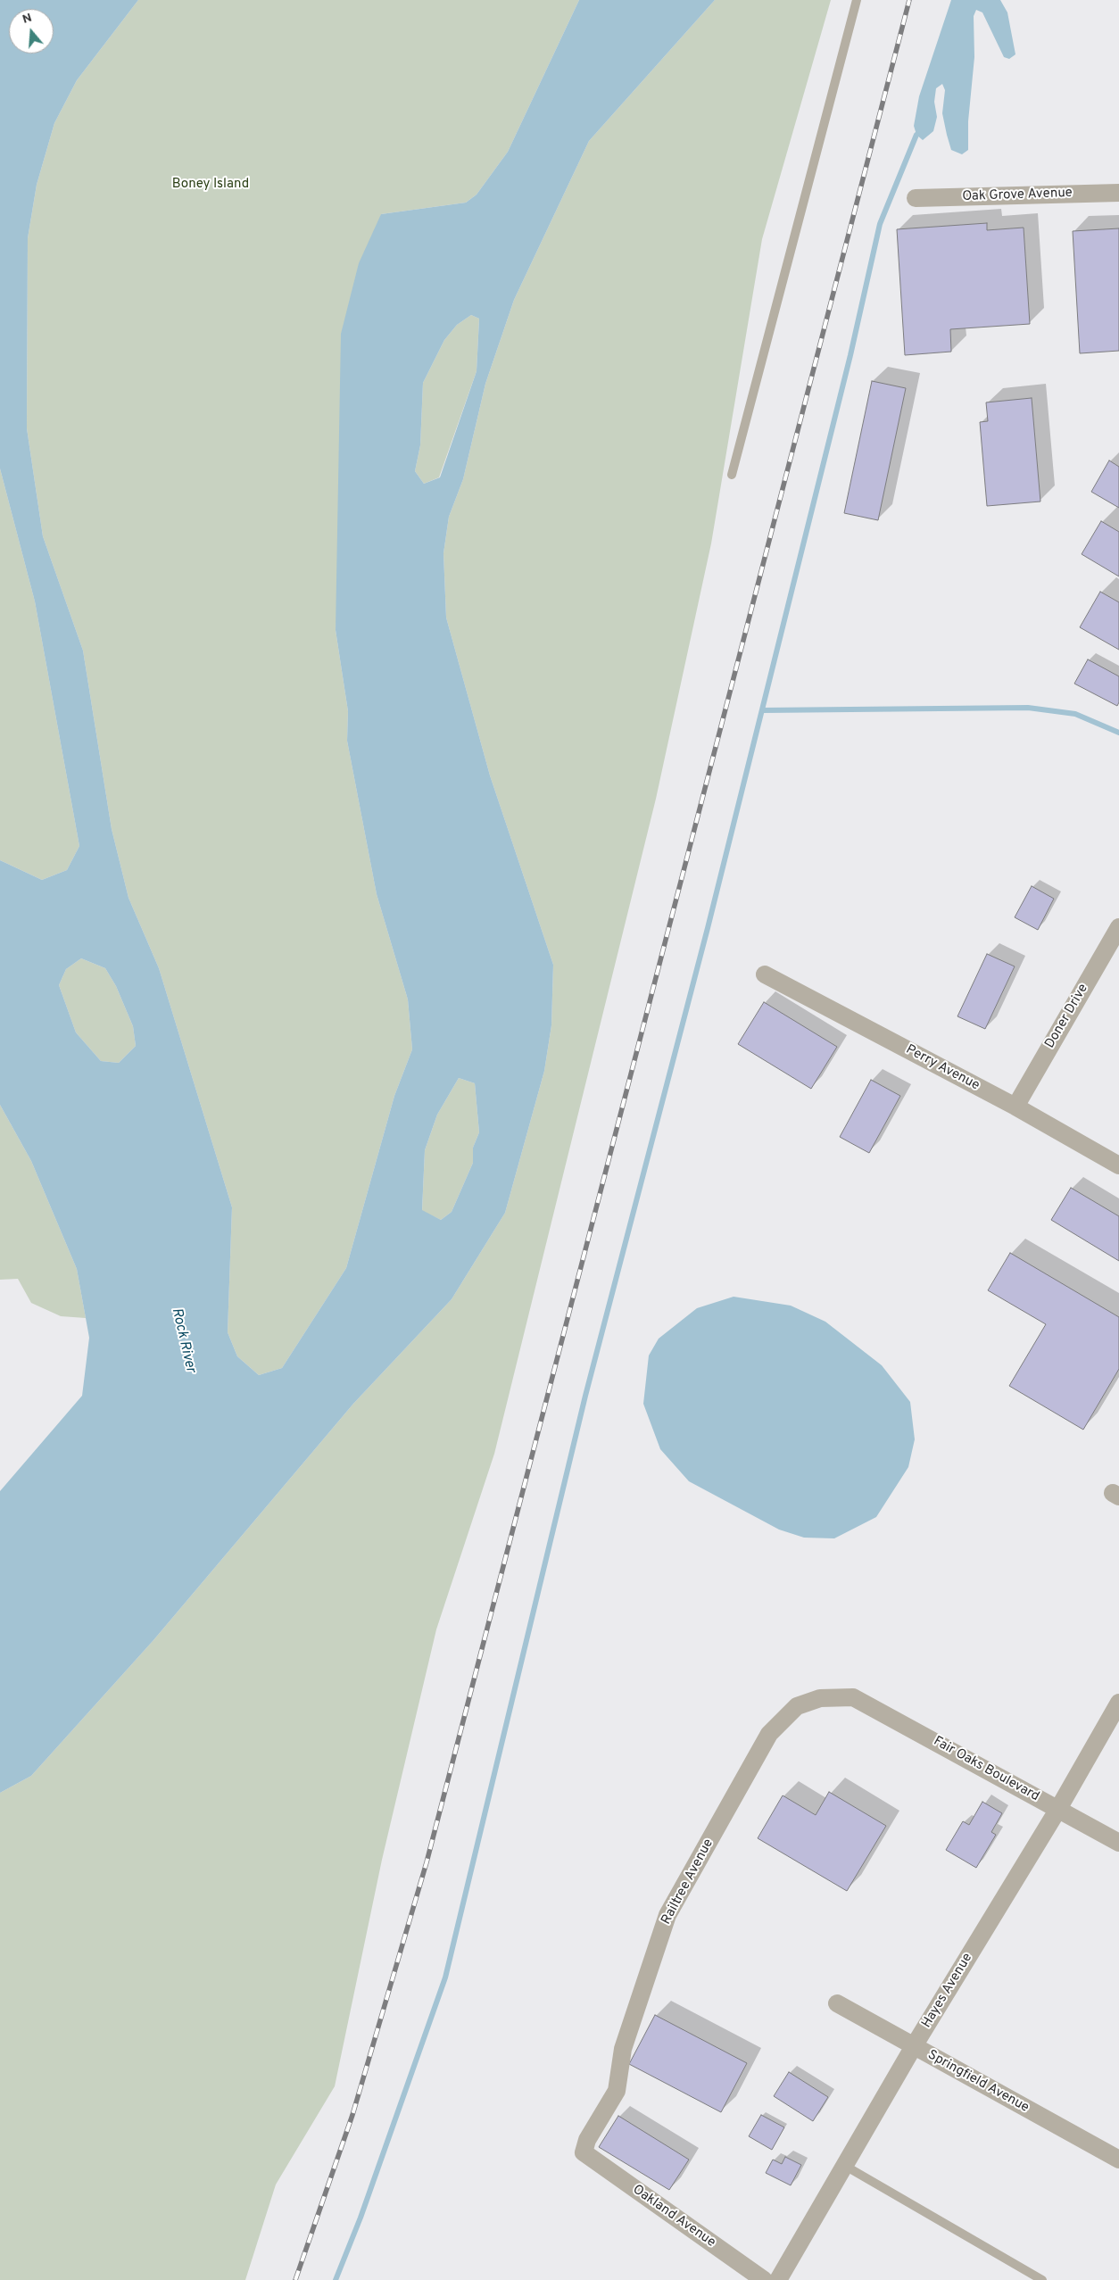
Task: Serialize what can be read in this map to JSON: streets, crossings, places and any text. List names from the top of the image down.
{
  "streets": {
    "street": [
      "Oak Grove Avenue",
      "Doner Drive",
      "Perry Avenue",
      "Fair Oaks Boulevard",
      "Railtree Avenue",
      "Hayes Avenue",
      "Springfield Avenue",
      "Oakland Avenue"
    ]
  },
  "crossings": [
    ["Doner Drive", "Perry Avenue"],
    ["Fair Oaks Boulevard", "Railtree Avenue"],
    ["Fair Oaks Boulevard", "Hayes Avenue"],
    ["Railtree Avenue", "Oakland Avenue"],
    ["Hayes Avenue", "Springfield Avenue"]
  ],
  "water": ["Rock River"],
  "parks": ["Boney Island"],
  "north": "top"
}
